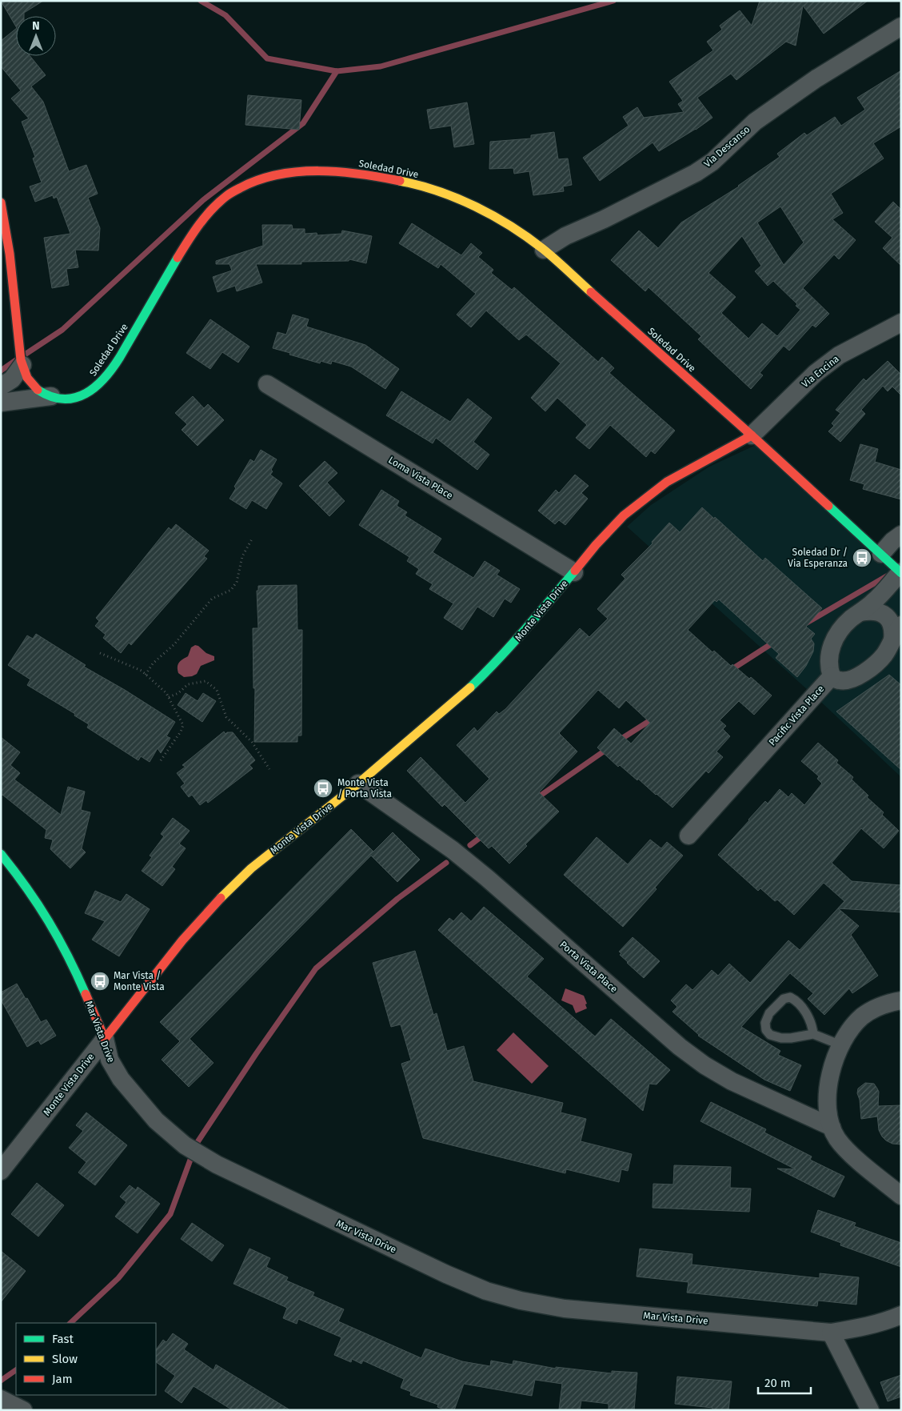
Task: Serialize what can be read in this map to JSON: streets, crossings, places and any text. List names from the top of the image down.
{
  "streets": {
    "street": [
      "Via Descanso",
      "Soledad Drive",
      "Via Encina",
      "Loma Vista Place",
      "Monte Vista Drive",
      "Pacific Vista Place",
      "Porta Vista Place",
      "Mar Vista Drive"
    ]
  },
  "crossings": [
    ["Via Descanso", "Soledad Drive"],
    ["Soledad Drive", "Via Encina"],
    ["Soledad Drive", "Monte Vista Drive"],
    ["Soledad Drive", "Pacific Vista Place"],
    ["Via Encina", "Monte Vista Drive"],
    ["Loma Vista Place", "Monte Vista Drive"],
    ["Monte Vista Drive", "Porta Vista Place"],
    ["Monte Vista Drive", "Mar Vista Drive"]
  ],
  "places": {
    "bus stop": ["Soledad Dr / Via Esperanza", "Monte Vista / Porta Vista", "Mar Vista / Monte Vista"]
  },
  "legend": ["Fast", "Slow", "Jam"],
  "scale_bar": "20 m",
  "north": "top"
}
